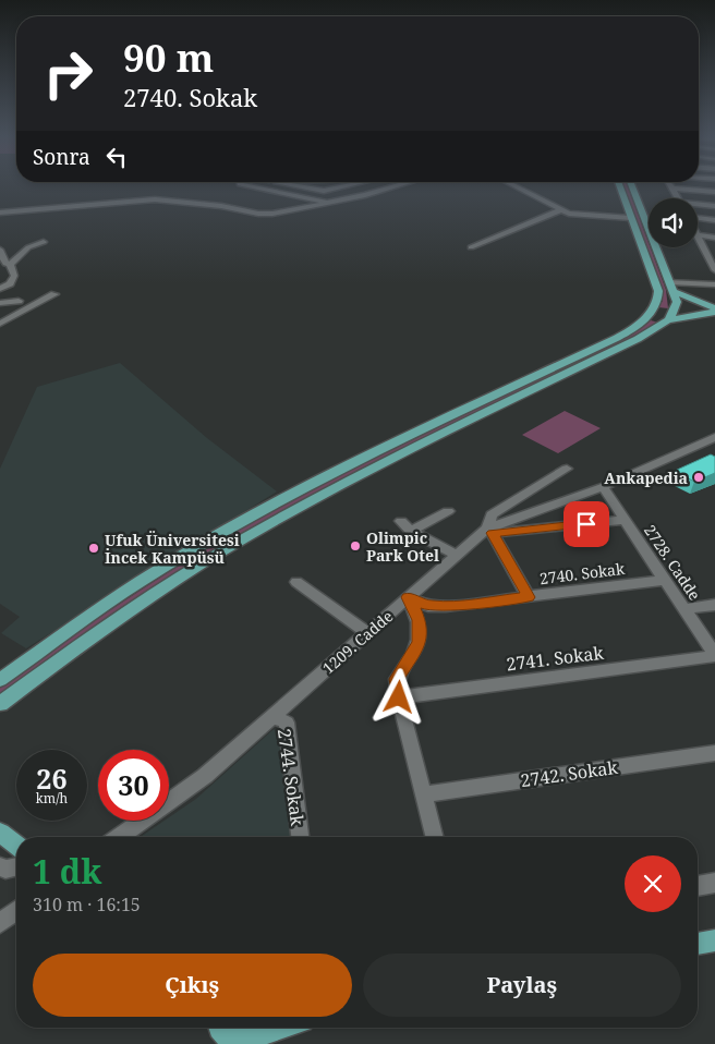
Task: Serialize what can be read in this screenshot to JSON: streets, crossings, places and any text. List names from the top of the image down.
{
  "streets": {
    "street": [
      "2728. Cadde",
      "2740. Sokak",
      "1209. Cadde",
      "2741. Sokak",
      "2742. Sokak",
      "2744. Sokak"
    ]
  },
  "crossings": [
    ["2728. Cadde", "2740. Sokak"],
    ["2728. Cadde", "1209. Cadde"],
    ["2728. Cadde", "2741. Sokak"],
    ["2740. Sokak", "1209. Cadde"],
    ["1209. Cadde", "2744. Sokak"]
  ],
  "places": ["Ankapedia", "Olimpic Park Otel", "Ufuk Üniversitesi İncek Kampüsü"],
  "page": {
    "turn": ["90 m", "2740. Sokak"],
    "then": "Sonra",
    "speed": "26 km/h",
    "limit": "30",
    "heading": ["1 dk", "310 m · 16:15"],
    "buttons": ["Çıkış", "Paylaş"]
  }
}
